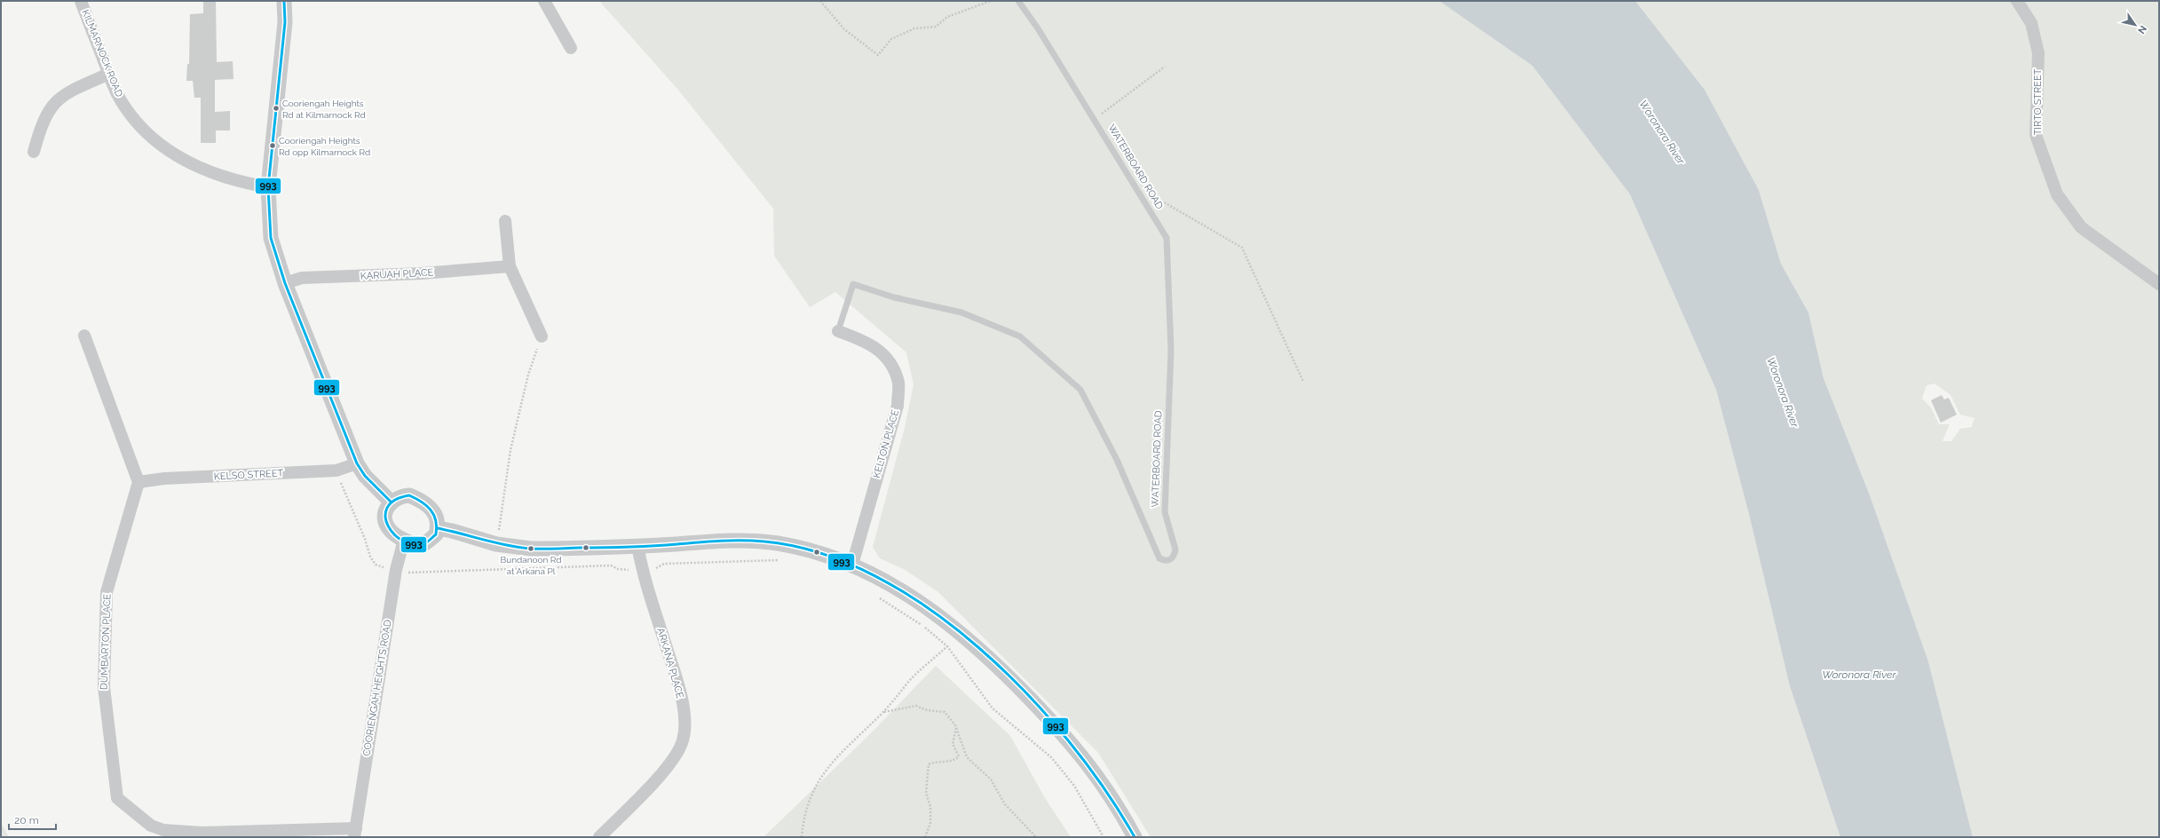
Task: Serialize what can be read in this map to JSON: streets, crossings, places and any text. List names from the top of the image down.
{
  "streets": {
    "street": [
      "KILMARNOCK ROAD",
      "TIRTO STREET",
      "KARUAH PLACE",
      "KELTON PLACE",
      "KELSO STREET",
      "DUMBARTON PLACE",
      "ARKANA PLACE",
      "COORIENGAH HEIGHTS ROAD"
    ],
    "lane": ["WATERBOARD ROAD"]
  },
  "crossings": [
    ["WATERBOARD ROAD", "KELTON PLACE"],
    ["KELSO STREET", "DUMBARTON PLACE"],
    ["DUMBARTON PLACE", "COORIENGAH HEIGHTS ROAD"]
  ],
  "water": ["Woronora River"],
  "places": ["Cooriengah Heights Rd at Kilmarnock Rd", "Cooriengah Heights Rd opp Kilmarnock Rd", "Bundanoon Rd at Arkana Pl"],
  "lines": ["transit line 993"],
  "scale_bar": "20 m",
  "north": "bottom right"
}
